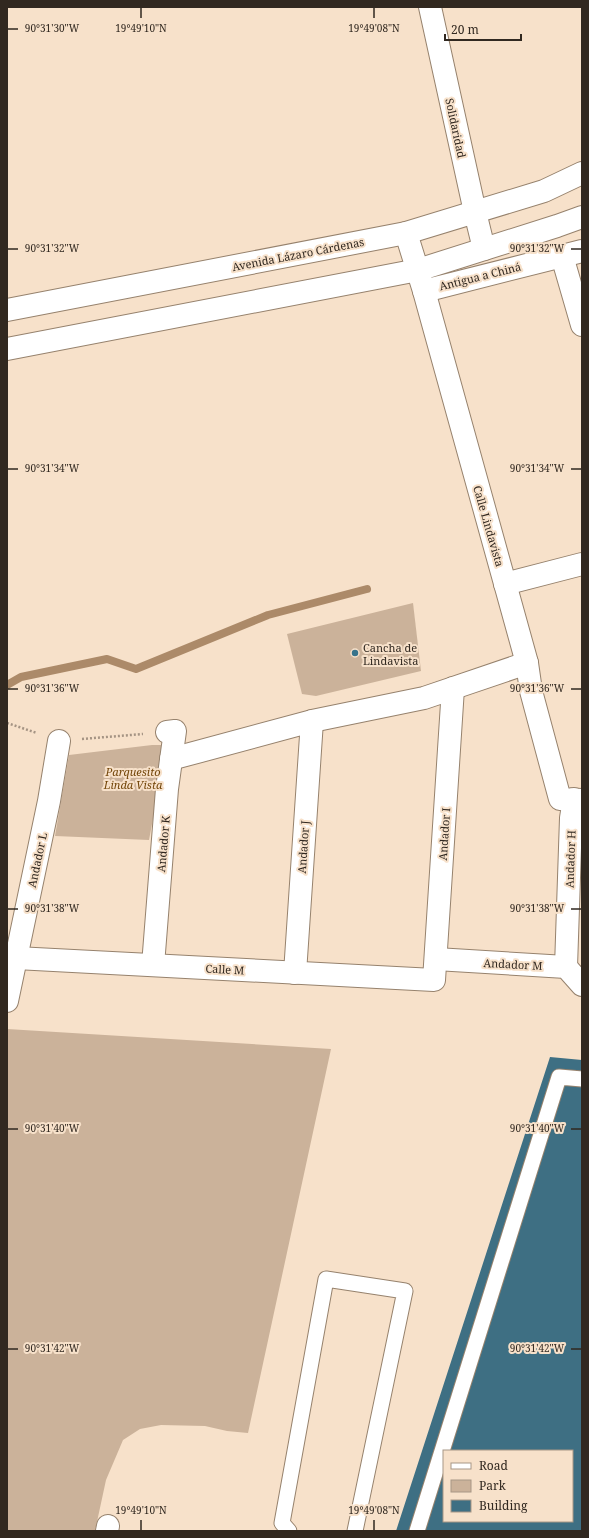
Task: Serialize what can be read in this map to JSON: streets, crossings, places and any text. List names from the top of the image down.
{
  "streets": {
    "street": [
      "Solidaridad",
      "Avenida Lázaro Cárdenas",
      "Antigua a Chiná",
      "Calle Lindavista",
      "Andador I",
      "Andador K",
      "Andador J",
      "Andador H",
      "Andador L",
      "Andador M",
      "Calle M"
    ]
  },
  "crossings": [
    ["Solidaridad", "Avenida Lázaro Cárdenas"],
    ["Avenida Lázaro Cárdenas", "Calle Lindavista"],
    ["Antigua a Chiná", "Calle Lindavista"],
    ["Calle Lindavista", "Andador H"],
    ["Andador I", "Andador M"],
    ["Andador I", "Calle M"],
    ["Andador K", "Calle M"],
    ["Andador J", "Calle M"],
    ["Andador H", "Andador M"],
    ["Andador L", "Calle M"]
  ],
  "parks": ["Parquesito Linda Vista"],
  "places": ["Cancha de Lindavista"],
  "legend": ["Road", "Park", "Building"],
  "scale_bar": "20 m",
  "coordinates": [
    "19°49'10\"N",
    "19°49'08\"N",
    "90°31'30\"W",
    "90°31'32\"W",
    "90°31'34\"W",
    "90°31'36\"W",
    "90°31'38\"W",
    "90°31'40\"W",
    "90°31'42\"W"
  ]
}
